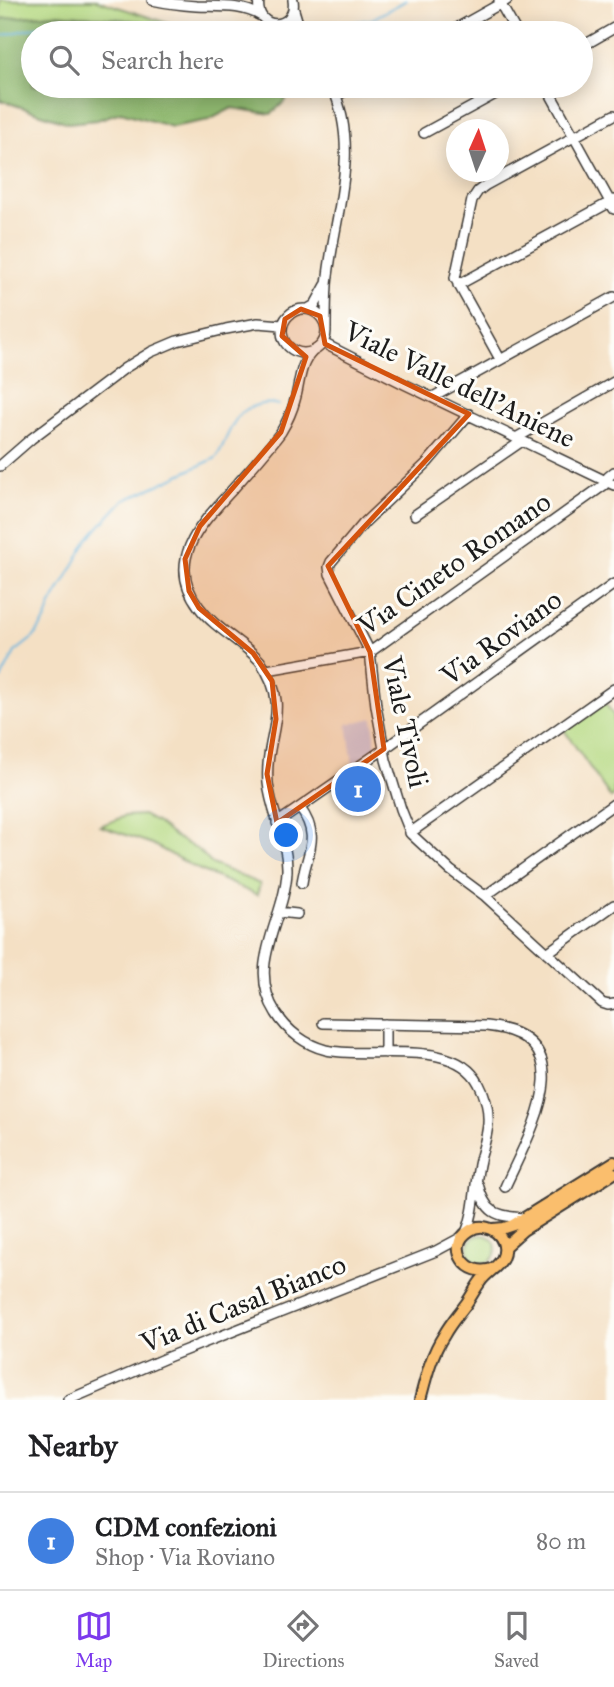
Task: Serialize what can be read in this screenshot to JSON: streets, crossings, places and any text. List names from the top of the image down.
{
  "streets": {
    "street": [
      "Viale Valle dell'Aniene",
      "Via Cineto Romano",
      "Via Roviano",
      "Viale Tivoli",
      "Via di Casal Bianco"
    ]
  },
  "crossings": [
    ["Viale Valle dell'Aniene", "Via Cineto Romano"],
    ["Viale Valle dell'Aniene", "Viale Tivoli"],
    ["Via Cineto Romano", "Viale Tivoli"],
    ["Via Roviano", "Viale Tivoli"]
  ],
  "north": "top",
  "page": {
    "search": "Search here",
    "pins": "1",
    "heading": "Nearby",
    "list": [
      {
        "mark": "1",
        "name": "CDM confezioni",
        "note": "Shop · Via Roviano",
        "value": "80 m"
      }
    ],
    "nav": ["Map", "Directions", "Saved"]
  }
}
